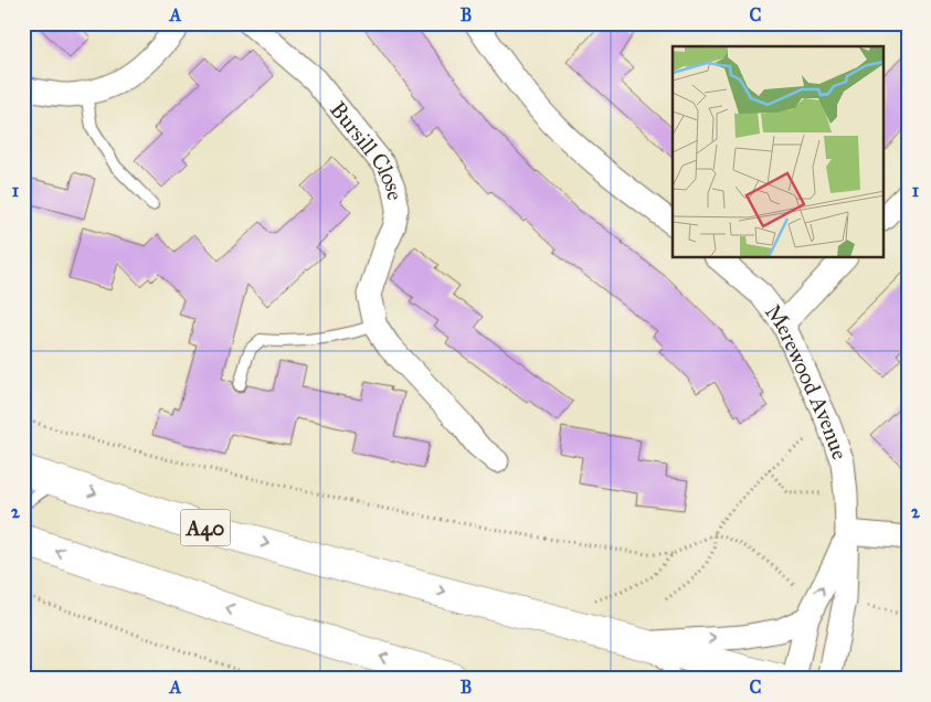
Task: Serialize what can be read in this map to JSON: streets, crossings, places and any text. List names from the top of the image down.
{
  "streets": {
    "highway": ["A40"],
    "street": ["Bursill Close", "Merewood Avenue"]
  },
  "grid": {
    "columns": ["A", "B", "C"],
    "rows": ["1", "2"]
  }
}
